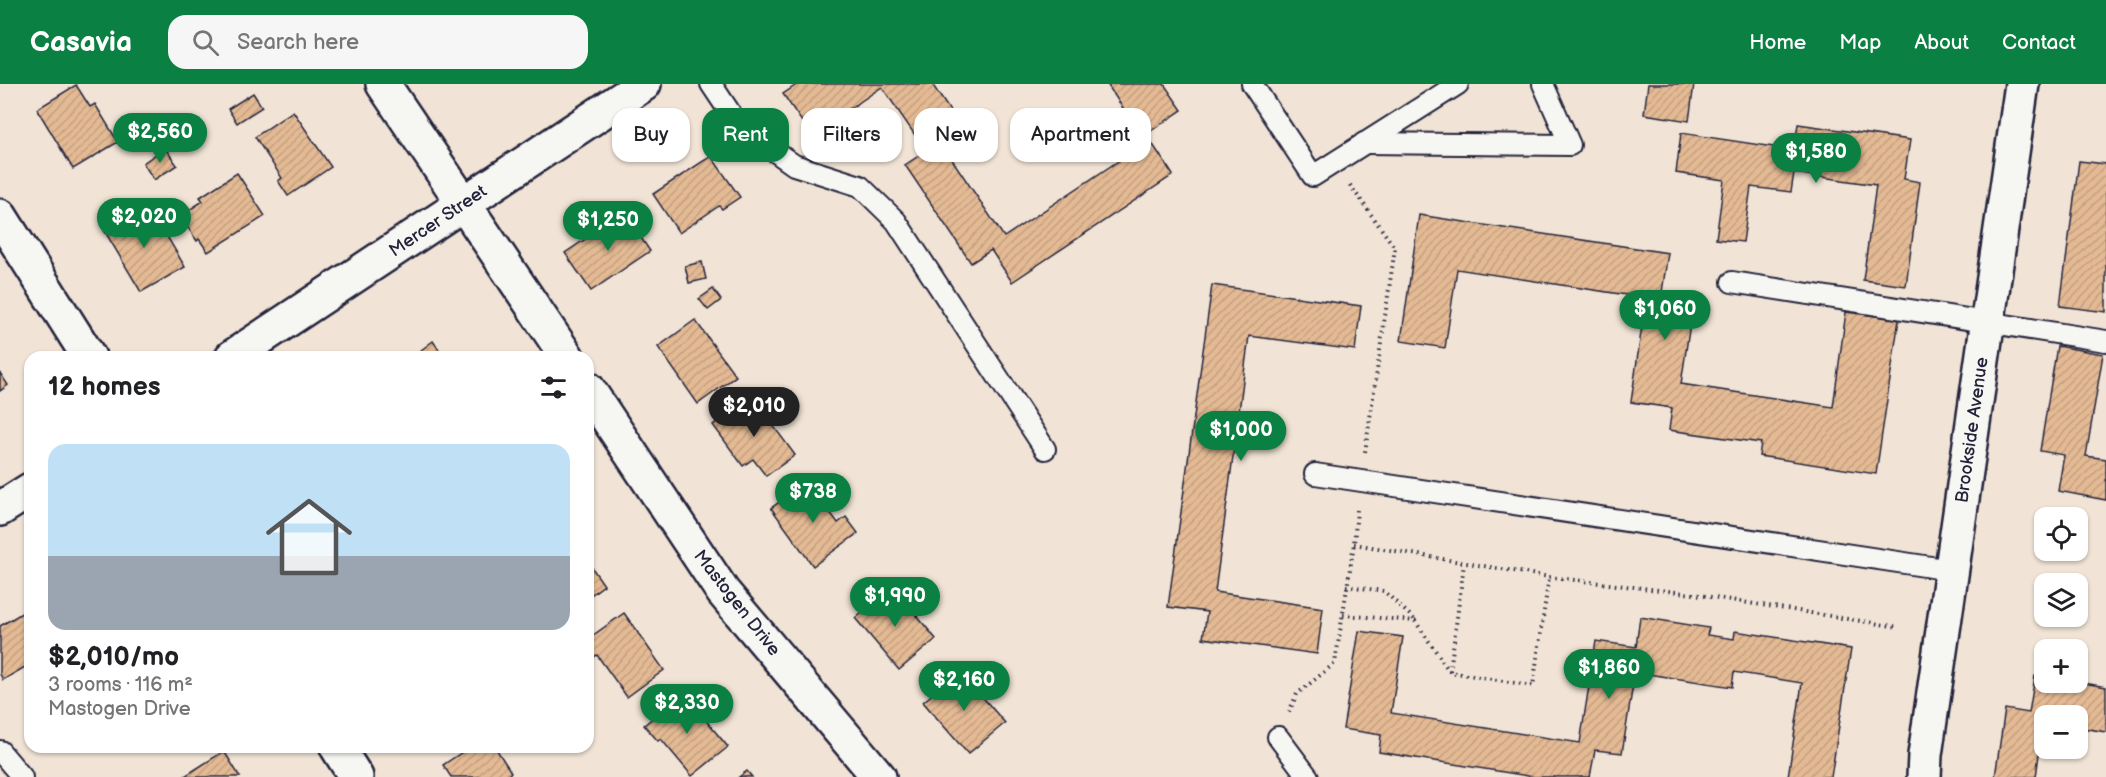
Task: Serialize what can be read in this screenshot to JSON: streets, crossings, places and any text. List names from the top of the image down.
{
  "streets": {
    "street": ["Mercer Street", "Brookside Avenue", "Mastogen Drive"]
  },
  "page": {
    "header": "Casavia",
    "search": "Search here",
    "nav": [
      "Home",
      "Map",
      "About",
      "Contact"
    ],
    "chip": [
      "Buy",
      "Rent",
      "Filters",
      "New",
      "Apartment"
    ],
    "price": [
      "$2,560",
      "$1,580",
      "$2,020",
      "$1,250",
      "$1,060",
      "$2,010",
      "$1,000",
      "$738",
      "$1,990",
      "$1,860",
      "$2,160",
      "$2,330"
    ],
    "heading": "12 homes",
    "list": [
      {
        "name": "$2,010/mo",
        "note": "3 rooms · 116 m² · Mastogen Drive"
      }
    ],
    "map_buttons": ["+", "−"]
  }
}
